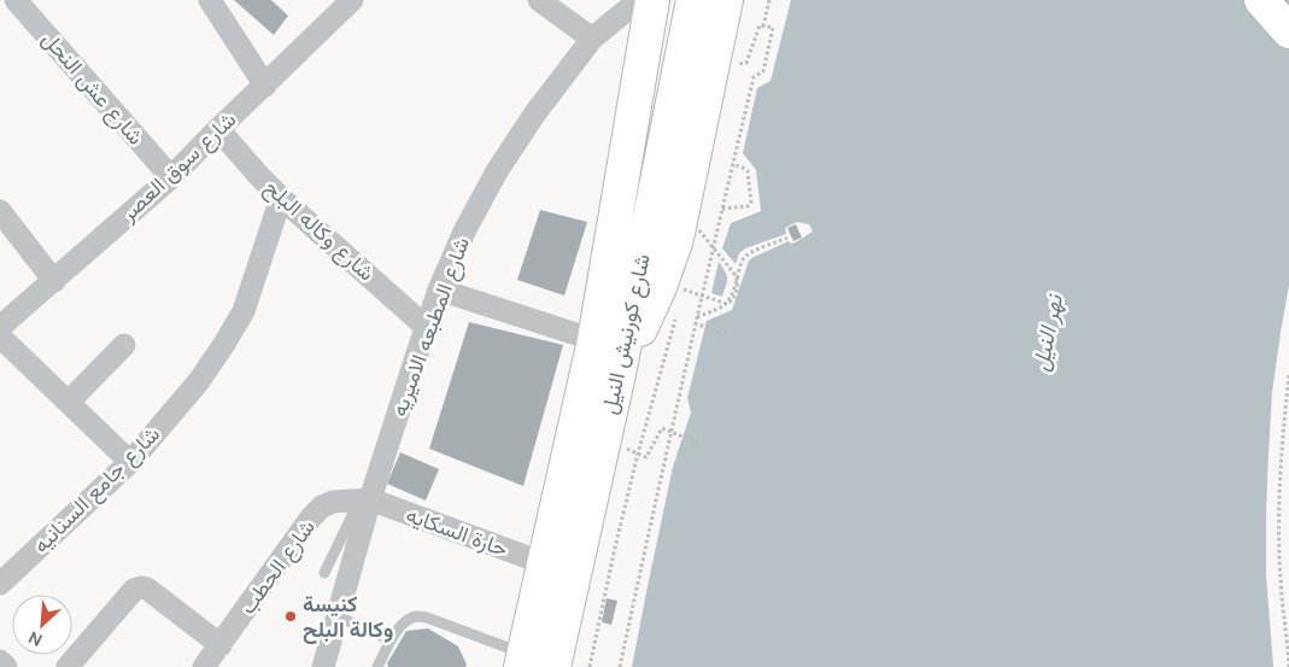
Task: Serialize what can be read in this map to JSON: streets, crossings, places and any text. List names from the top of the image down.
{
  "streets": {
    "highway": ["شارع كورنيش النيل"],
    "street": [
      "شارع عش النحل",
      "شارع سوق العصر",
      "شارع وكاله البلح",
      "شارع المطبعه الاميريه",
      "شارع جامع السنانيه",
      "حارة السكايه",
      "شارع الحطب"
    ]
  },
  "crossings": [
    ["شارع عش النحل", "شارع سوق العصر"],
    ["شارع سوق العصر", "شارع وكاله البلح"],
    ["شارع وكاله البلح", "شارع المطبعه الاميريه"],
    ["شارع وكاله البلح", "شارع جامع السنانيه"],
    ["شارع المطبعه الاميريه", "حارة السكايه"],
    ["شارع المطبعه الاميريه", "شارع الحطب"],
    ["شارع كورنيش النيل", "حارة السكايه"],
    ["حارة السكايه", "شارع الحطب"]
  ],
  "water": ["نهر النيل"],
  "places": ["كنيسة وكالة البلح"],
  "north": "bottom left"
}
